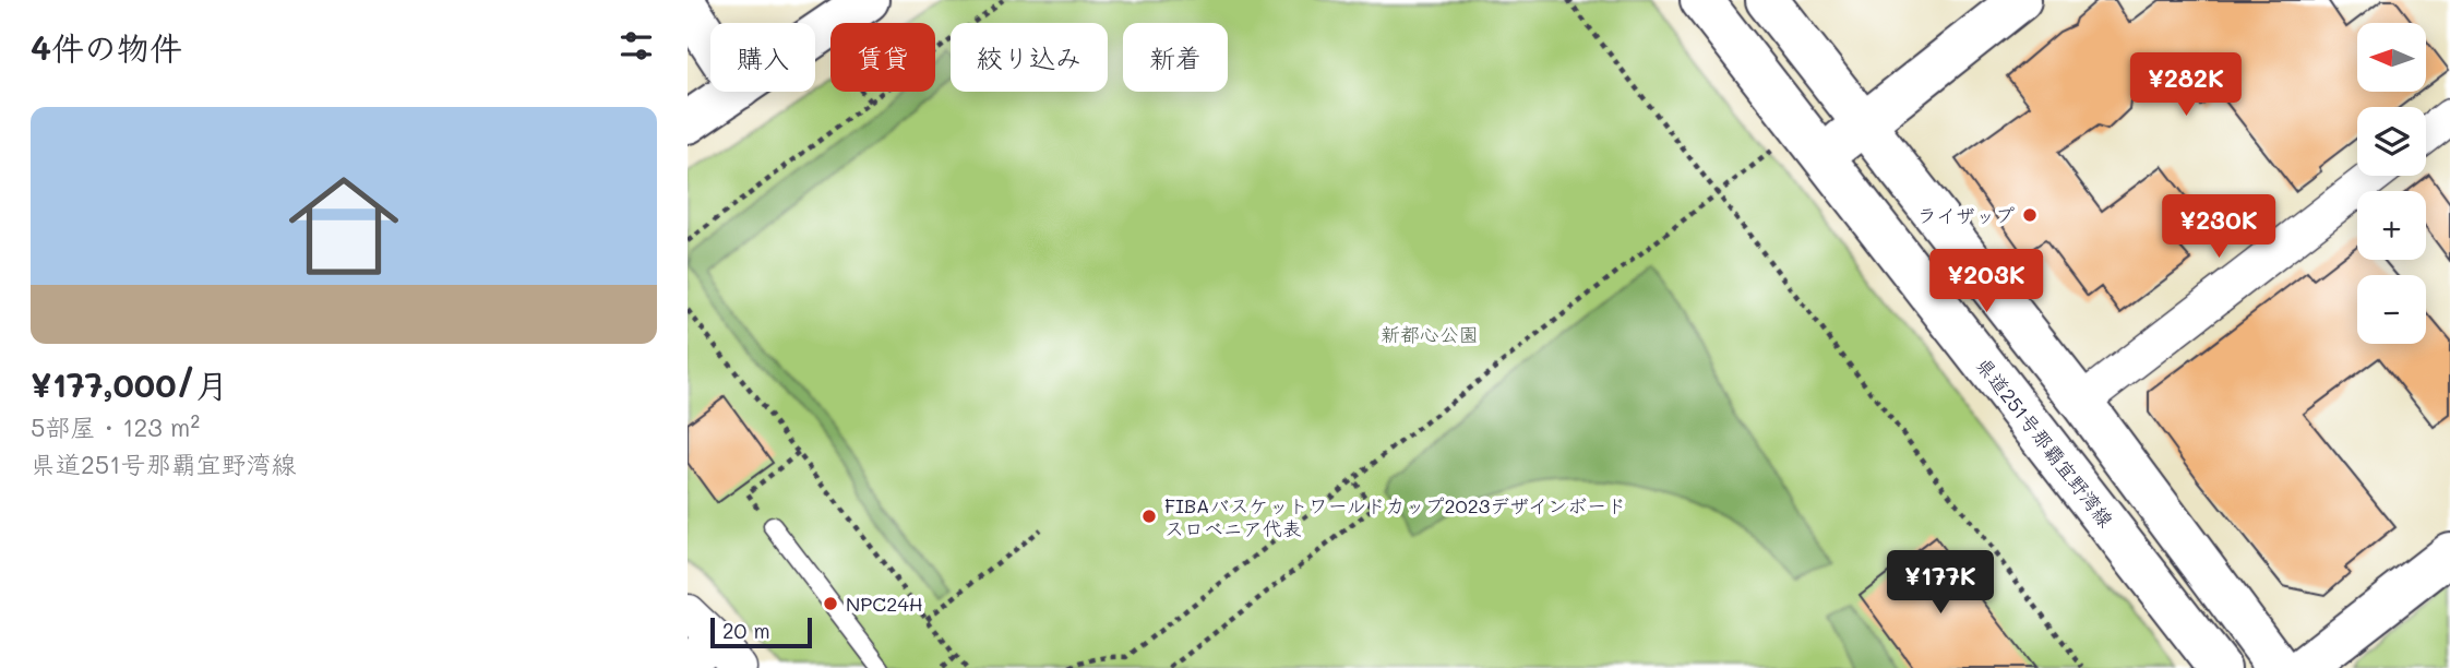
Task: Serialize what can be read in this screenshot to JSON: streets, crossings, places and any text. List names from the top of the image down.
{
  "streets": {
    "main road": ["県道251号那覇宜野湾線"]
  },
  "parks": ["新都心公園"],
  "places": ["ライザップ", "FIBAバスケットワールドカップ2023デザインボード スロベニア代表", "NPC24H"],
  "scale_bar": "20 m",
  "north": "left",
  "page": {
    "heading": "4件の物件",
    "map_buttons": ["+", "−"],
    "chip": [
      "購入",
      "賃貸",
      "絞り込み",
      "新着"
    ],
    "price": [
      "¥282K",
      "¥230K",
      "¥203K",
      "¥177K"
    ],
    "list": [
      {
        "name": "¥177,000/月",
        "note": "5部屋 · 123 m² · 県道251号那覇宜野湾線"
      }
    ],
    "scale": "20 m"
  }
}
